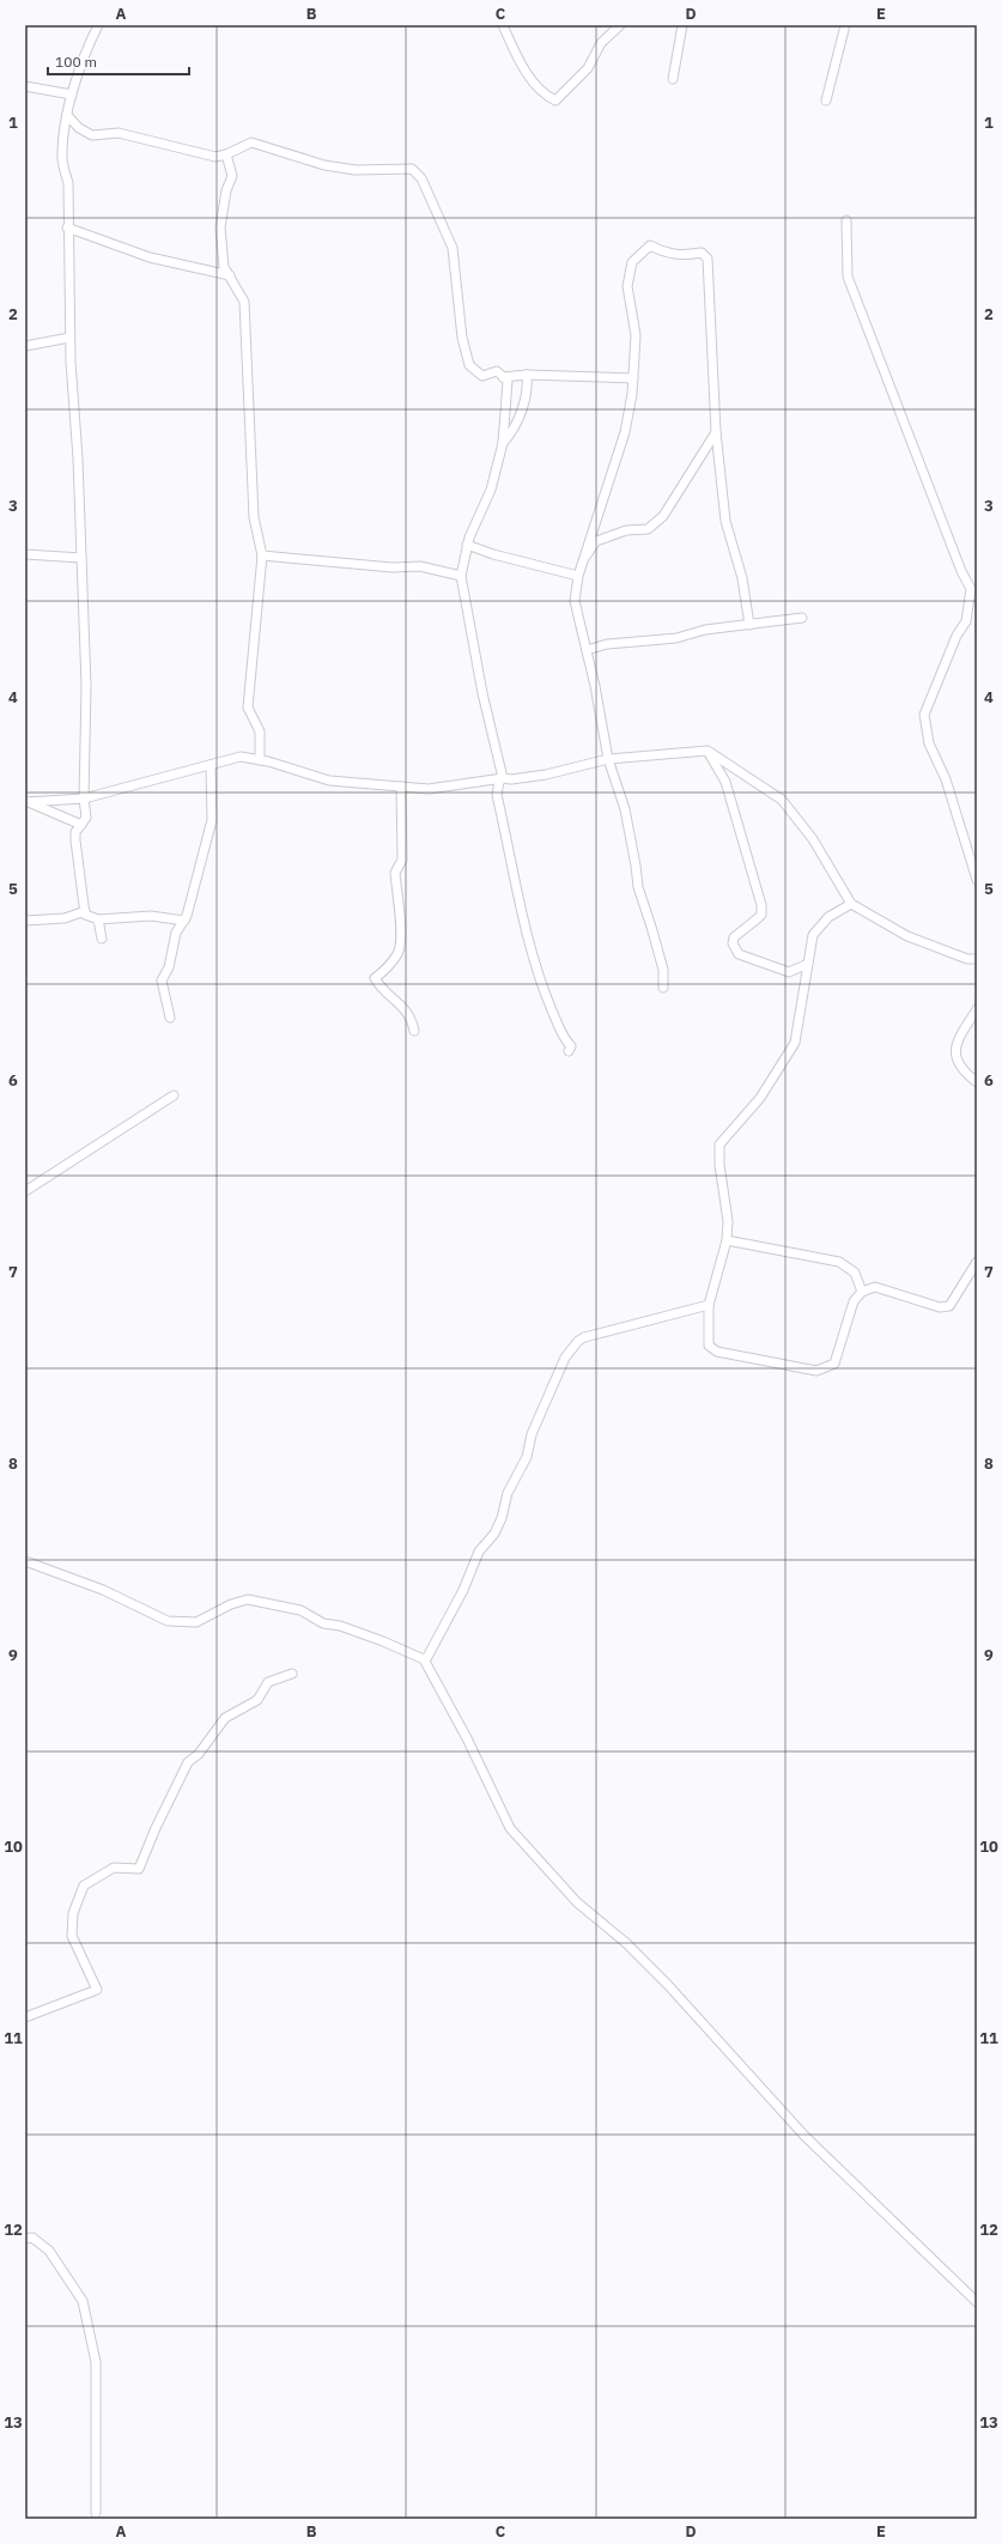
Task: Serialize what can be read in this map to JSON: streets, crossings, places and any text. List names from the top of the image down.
{
  "scale_bar": "100 m",
  "grid": {
    "columns": [
      "A",
      "B",
      "C",
      "D",
      "E"
    ],
    "rows": [
      "1",
      "2",
      "3",
      "4",
      "5",
      "6",
      "7",
      "8",
      "9",
      "10",
      "11",
      "12",
      "13"
    ]
  }
}
